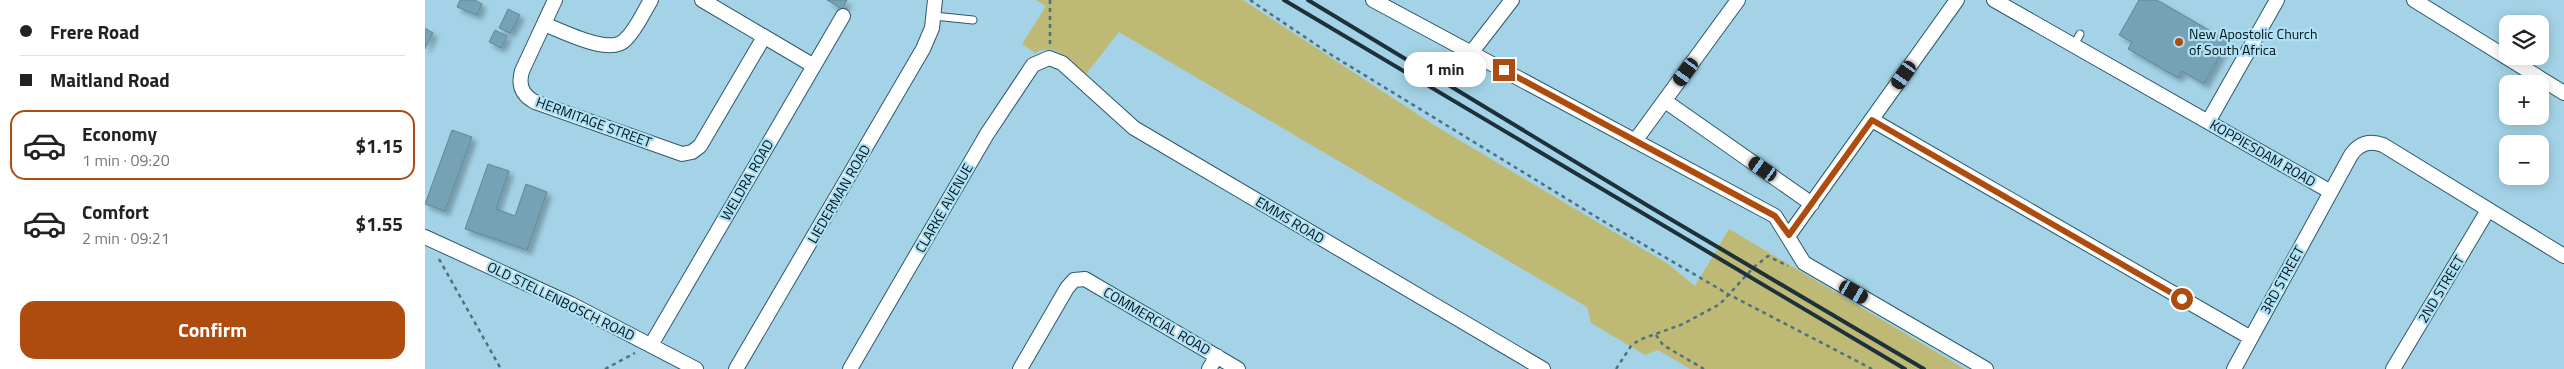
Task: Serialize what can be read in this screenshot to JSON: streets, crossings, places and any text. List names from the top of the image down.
{
  "streets": {
    "street": [
      "HERMITAGE STREET",
      "KOPPIESDAM ROAD",
      "WELDRA ROAD",
      "LIEDERMAN ROAD",
      "CLARKE AVENUE",
      "EMMS ROAD",
      "3RD STREET",
      "2ND STREET",
      "OLD STELLENBOSCH ROAD",
      "COMMERCIAL ROAD"
    ]
  },
  "crossings": [
    ["KOPPIESDAM ROAD", "3RD STREET"],
    ["KOPPIESDAM ROAD", "2ND STREET"],
    ["WELDRA ROAD", "OLD STELLENBOSCH ROAD"],
    ["CLARKE AVENUE", "EMMS ROAD"]
  ],
  "places": ["New Apostolic Church of South Africa"],
  "page": {
    "banner": ["Frere Road", "Maitland Road"],
    "map_buttons": ["+", "−"],
    "bubble": "1 min",
    "list": [
      {
        "name": "Economy",
        "note": "1 min · 09:20",
        "value": "$1.15"
      },
      {
        "name": "Comfort",
        "note": "2 min · 09:21",
        "value": "$1.55"
      }
    ],
    "buttons": "Confirm"
  }
}
